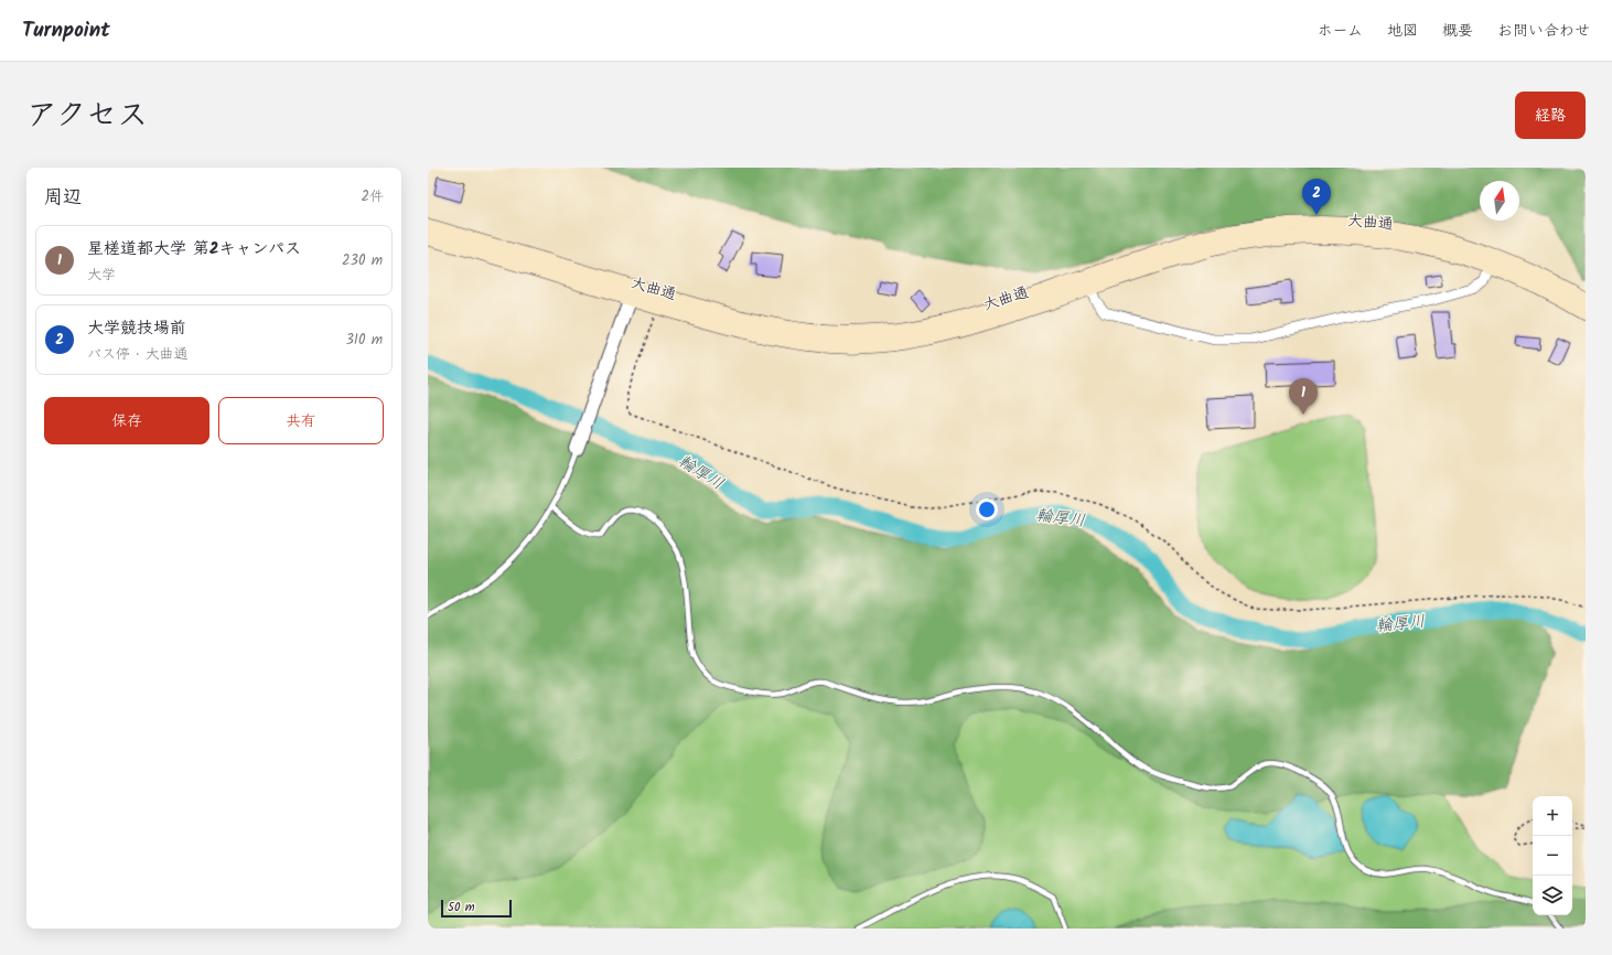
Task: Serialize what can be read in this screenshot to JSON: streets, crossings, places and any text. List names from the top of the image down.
{
  "streets": {
    "main road": ["大曲通"]
  },
  "water": ["輪厚川"],
  "scale_bar": "50 m",
  "north": "top",
  "page": {
    "header": "Turnpoint",
    "nav": [
      "ホーム",
      "地図",
      "概要",
      "お問い合わせ"
    ],
    "title": "アクセス",
    "buttons": [
      "経路",
      ["保存", "共有"]
    ],
    "heading": ["周辺", "2件"],
    "pins": ["2", "1"],
    "list": [
      {
        "mark": "1",
        "name": "星槎道都大学 第2キャンパス",
        "note": "大学",
        "value": "230 m"
      },
      {
        "mark": "2",
        "name": "大学競技場前",
        "note": "バス停 · 大曲通",
        "value": "310 m"
      }
    ],
    "map_buttons": ["+", "−"],
    "scale": "50 m"
  }
}
